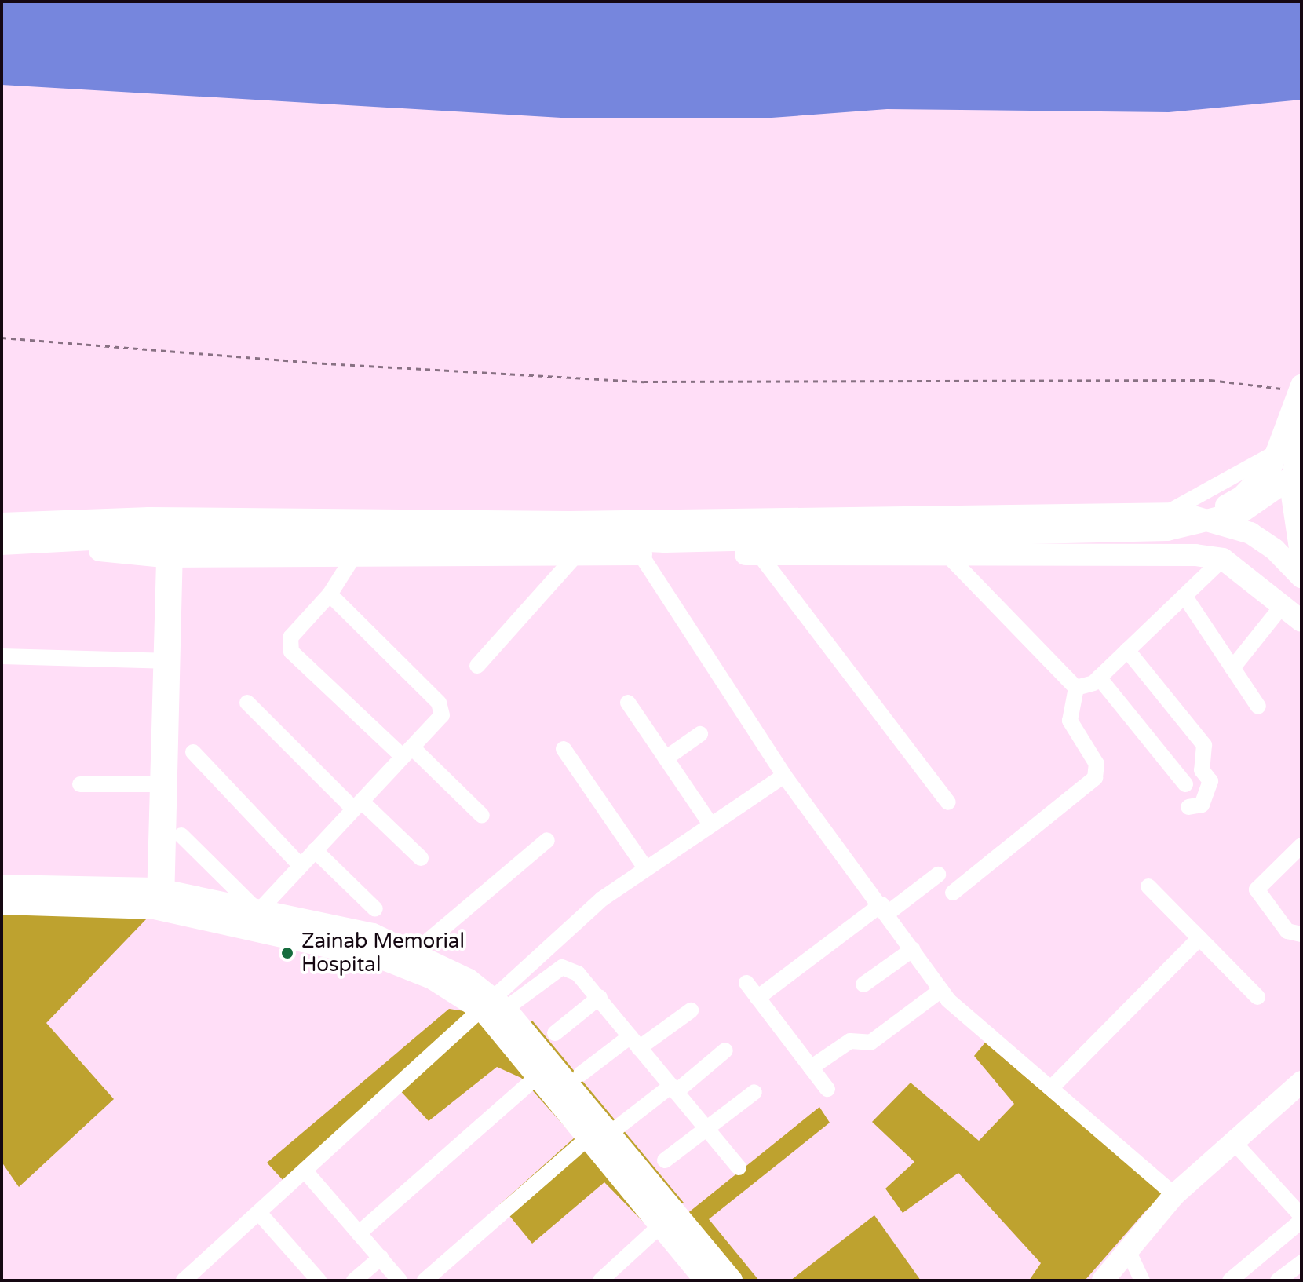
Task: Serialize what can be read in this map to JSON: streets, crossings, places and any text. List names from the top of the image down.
{
  "places": ["Zainab Memorial Hospital"]
}
